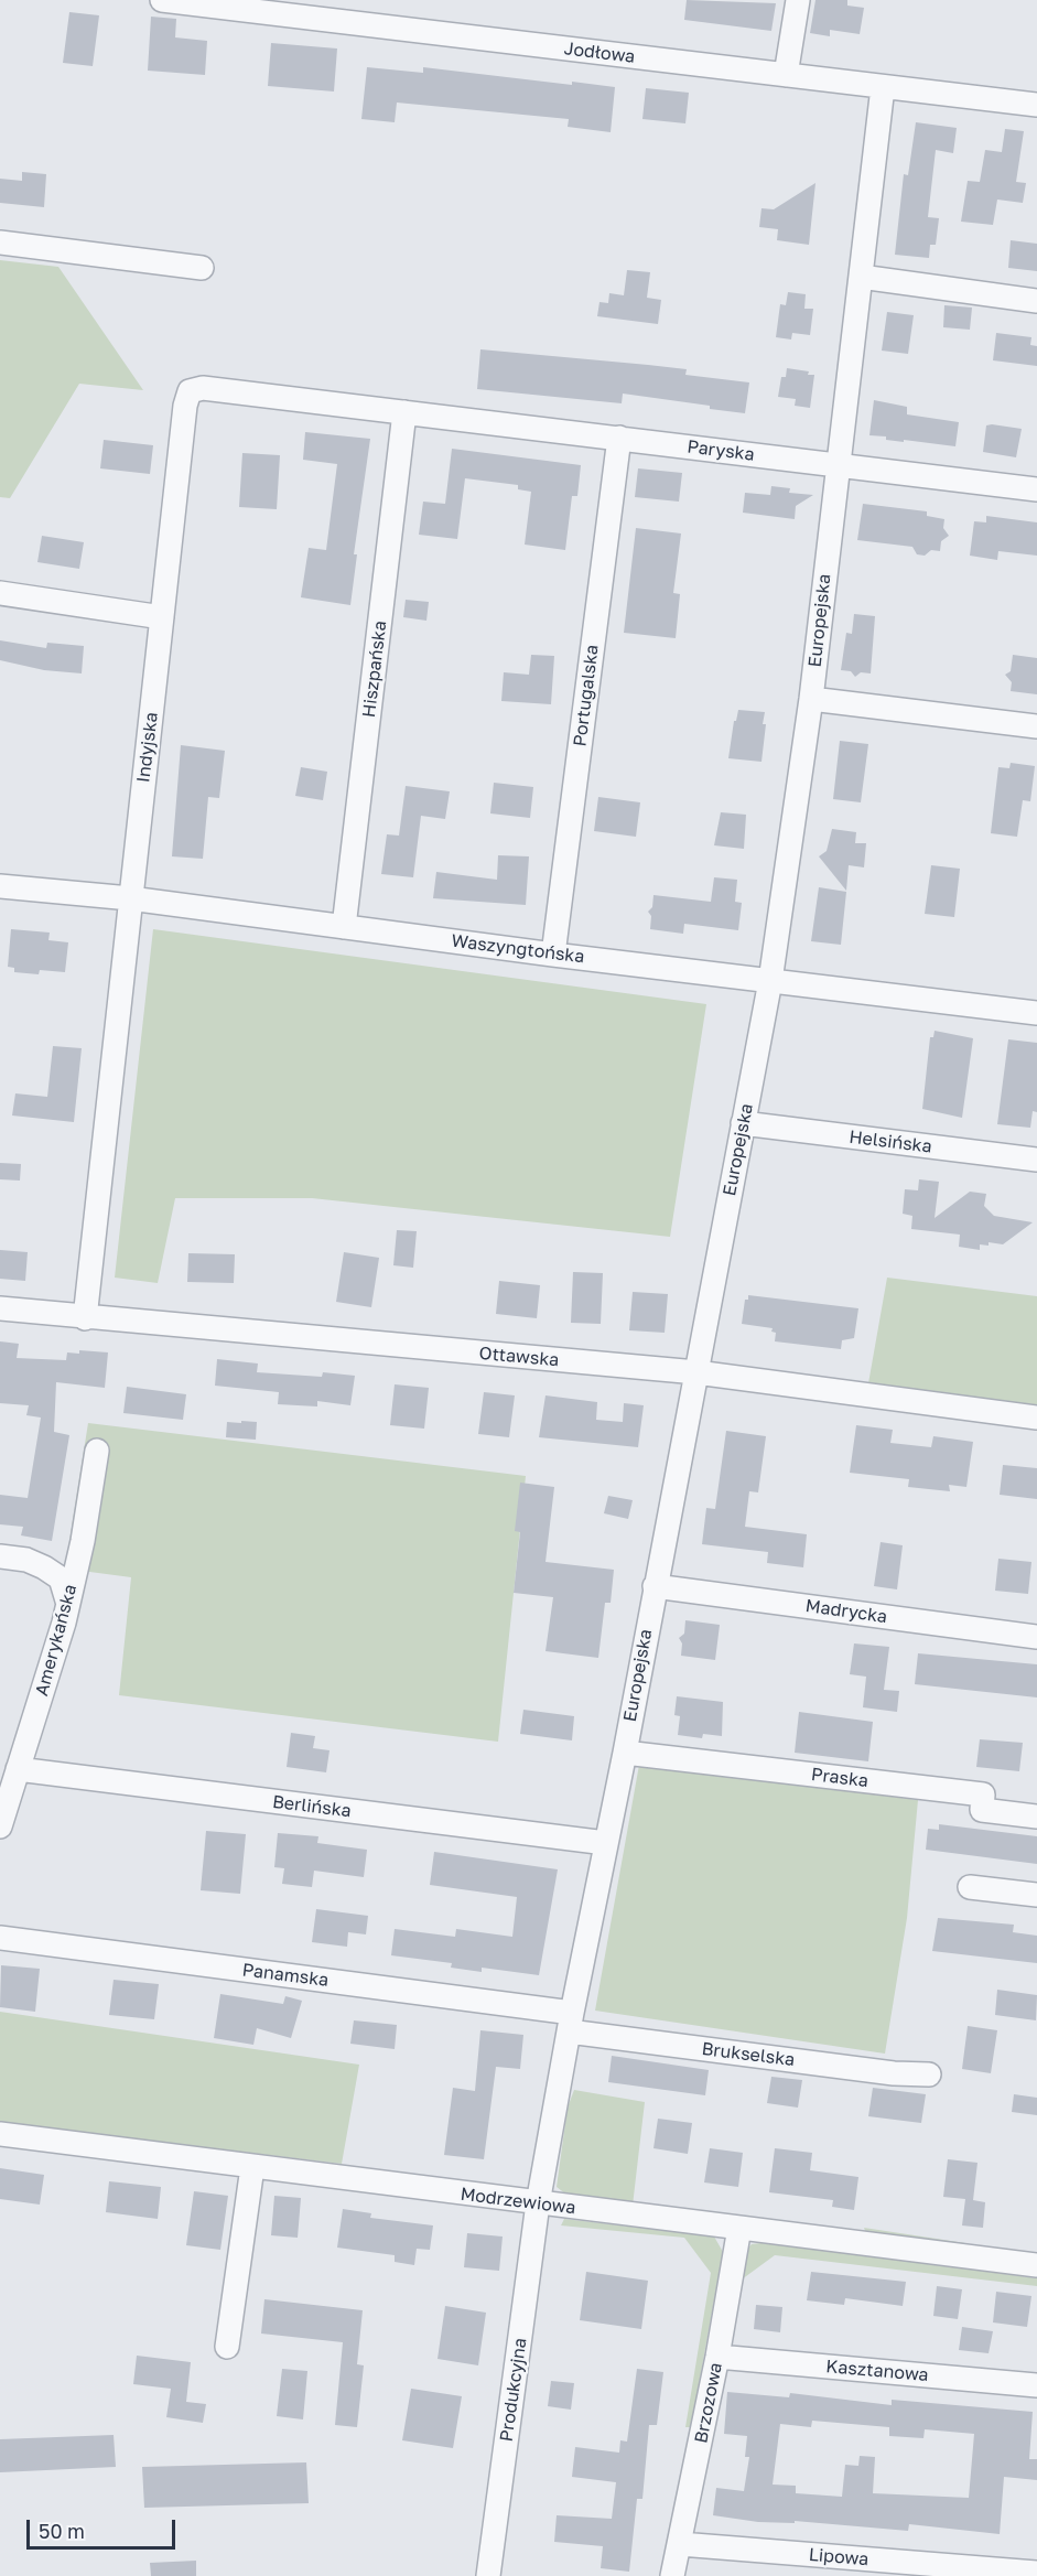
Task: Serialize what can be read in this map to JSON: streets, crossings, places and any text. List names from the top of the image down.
{
  "streets": {
    "street": [
      "Jodłowa",
      "Paryska",
      "Europejska",
      "Hiszpańska",
      "Portugalska",
      "Indyjska",
      "Waszyngtońska",
      "Helsińska",
      "Ottawska",
      "Madrycka",
      "Amerykańska",
      "Praska",
      "Berlińska",
      "Panamska",
      "Brukselska",
      "Modrzewiowa",
      "Kasztanowa",
      "Produkcyjna",
      "Brzozowa",
      "Lipowa"
    ]
  },
  "crossings": [
    ["Jodłowa", "Europejska"],
    ["Paryska", "Europejska"],
    ["Paryska", "Hiszpańska"],
    ["Paryska", "Portugalska"],
    ["Paryska", "Indyjska"],
    ["Europejska", "Waszyngtońska"],
    ["Europejska", "Helsińska"],
    ["Europejska", "Ottawska"],
    ["Europejska", "Madrycka"],
    ["Europejska", "Praska"],
    ["Europejska", "Berlińska"],
    ["Europejska", "Panamska"],
    ["Europejska", "Brukselska"],
    ["Europejska", "Modrzewiowa"],
    ["Europejska", "Produkcyjna"],
    ["Hiszpańska", "Indyjska"],
    ["Hiszpańska", "Waszyngtońska"],
    ["Portugalska", "Waszyngtońska"],
    ["Indyjska", "Waszyngtońska"],
    ["Indyjska", "Ottawska"],
    ["Amerykańska", "Berlińska"],
    ["Panamska", "Brukselska"],
    ["Modrzewiowa", "Produkcyjna"],
    ["Modrzewiowa", "Brzozowa"],
    ["Kasztanowa", "Brzozowa"],
    ["Brzozowa", "Lipowa"]
  ],
  "scale_bar": "50 m"
}
